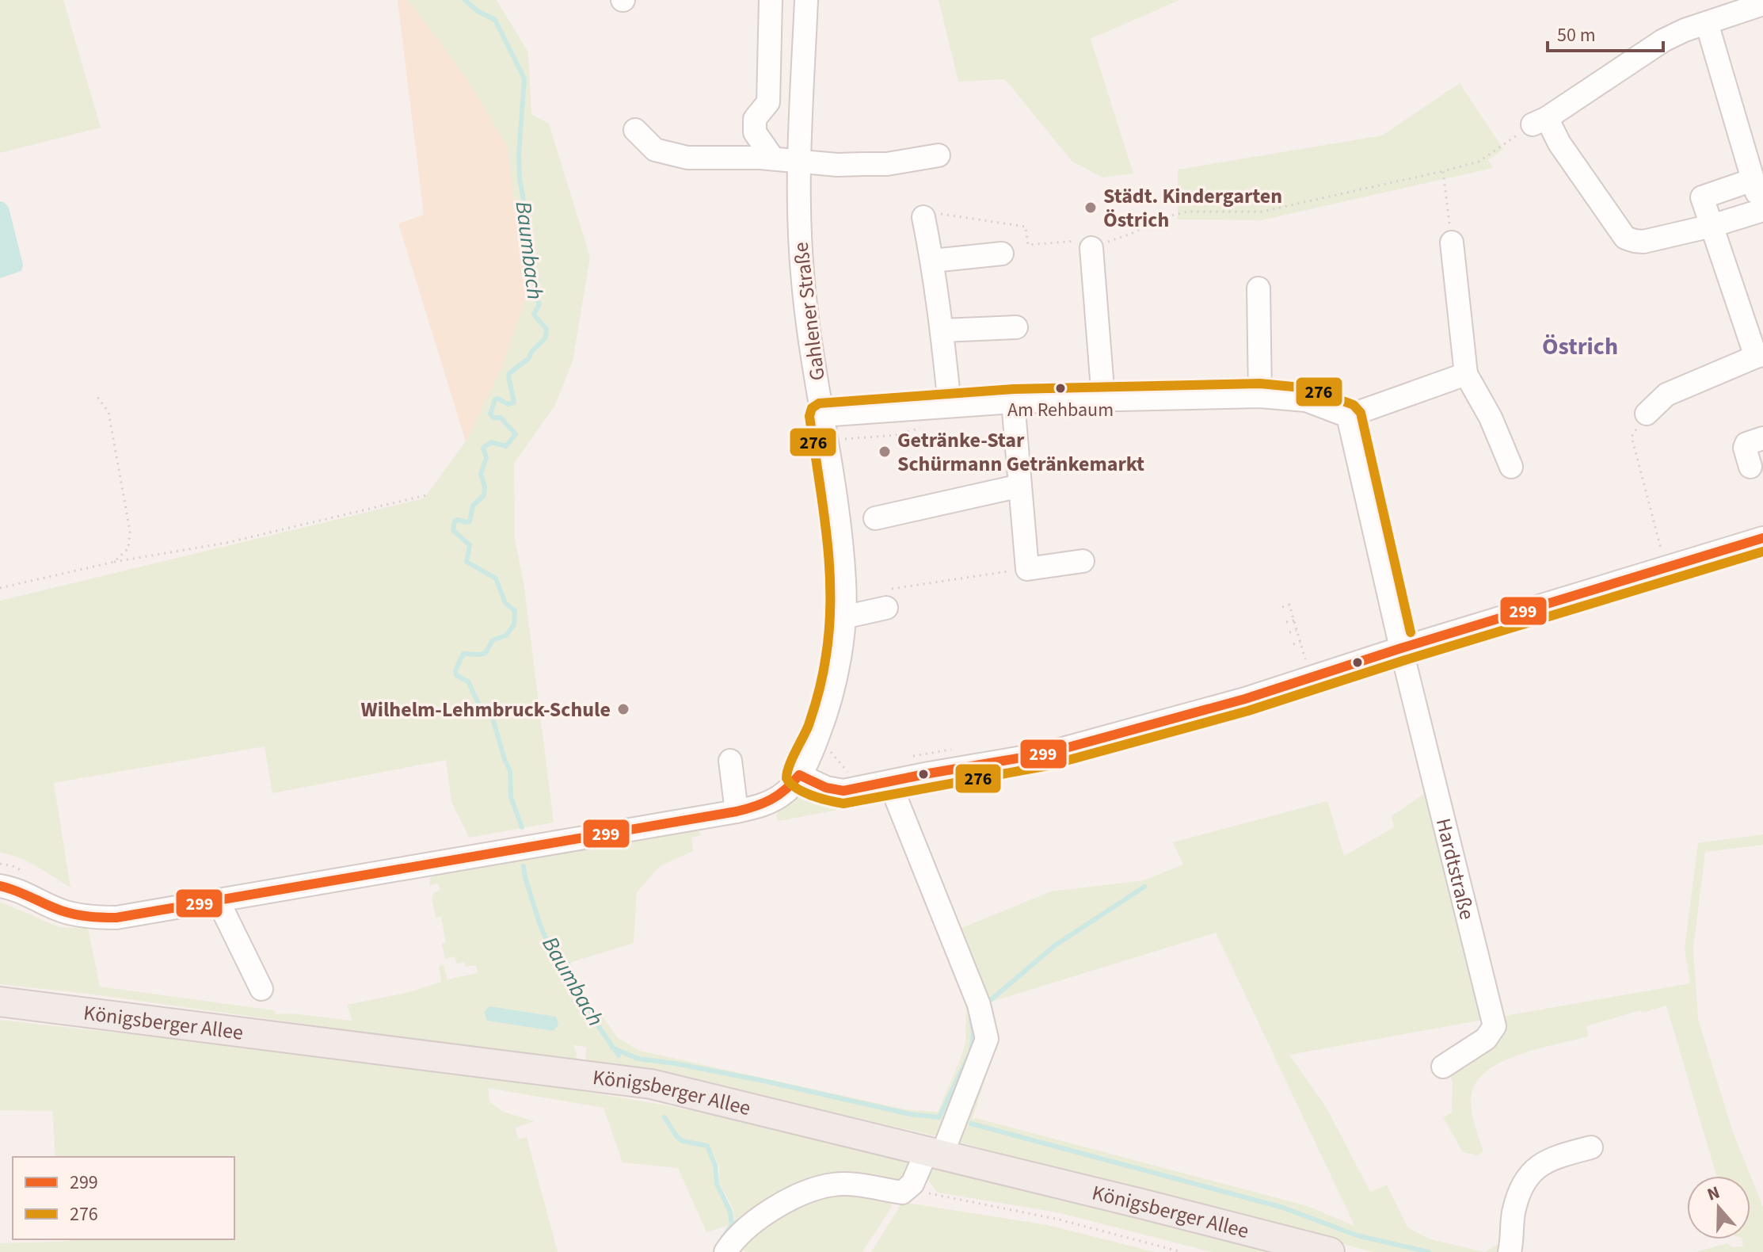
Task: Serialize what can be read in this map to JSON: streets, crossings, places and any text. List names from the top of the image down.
{
  "streets": {
    "main road": ["Königsberger Allee"],
    "street": ["Gahlener Straße", "Hardtstraße"]
  },
  "districts": ["Östrich"],
  "water": ["Baumbach"],
  "places": [
    "Städt. Kindergarten Östrich",
    "Am Rehbaum",
    "Getränke-Star Schürmann Getränkemarkt",
    "Wilhelm-Lehmbruck-Schule"
  ],
  "lines": ["transit line 276", "transit line 299"],
  "legend": ["299", "276"],
  "scale_bar": "50 m",
  "north": "top"
}
